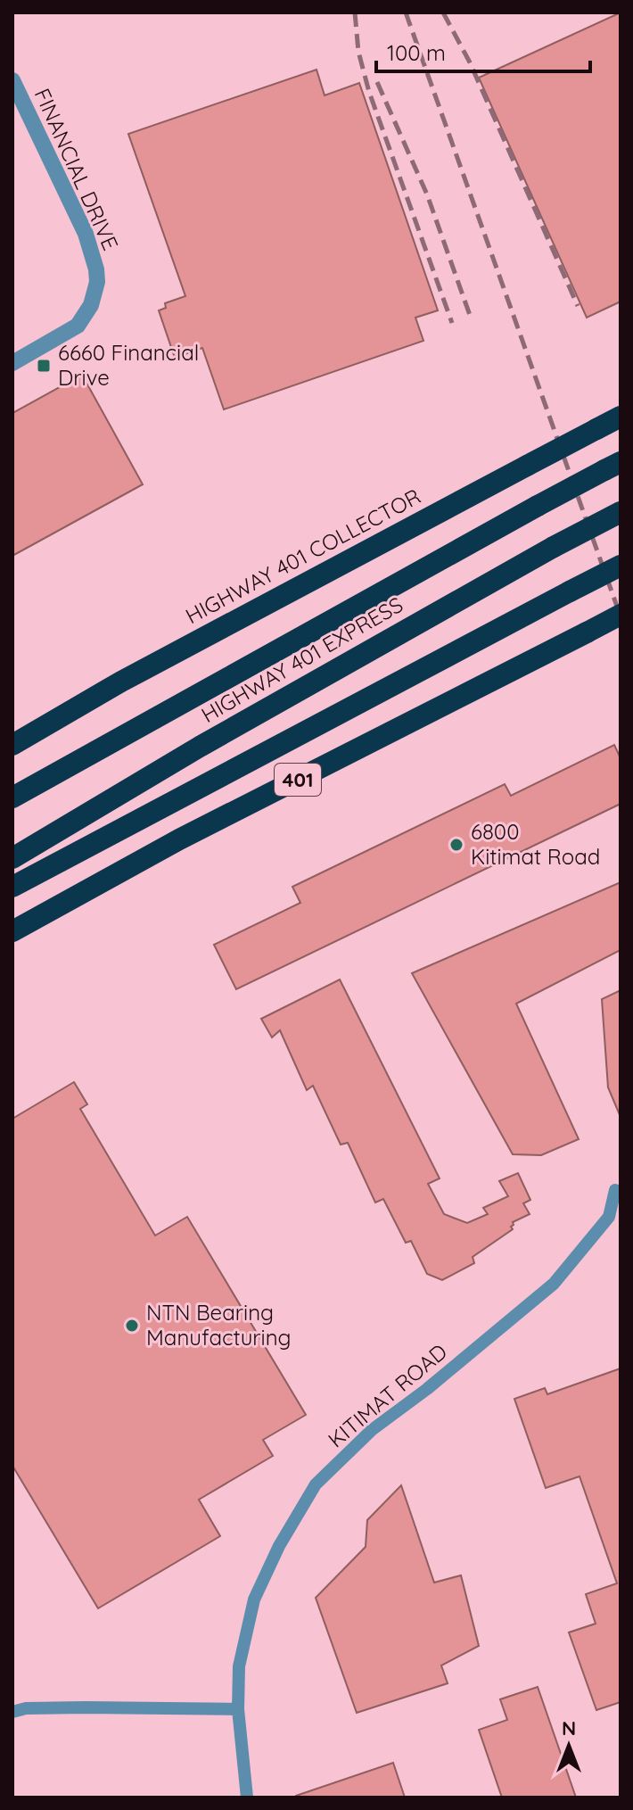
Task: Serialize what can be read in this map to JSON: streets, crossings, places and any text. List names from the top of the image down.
{
  "streets": {
    "highway": ["HIGHWAY 401 COLLECTOR", "HIGHWAY 401 EXPRESS", "401"],
    "street": ["FINANCIAL DRIVE", "KITIMAT ROAD"]
  },
  "places": {
    "transit": ["6660 Financial Drive"],
    "other": ["6800 Kitimat Road", "NTN Bearing Manufacturing"]
  },
  "scale_bar": "100 m",
  "north": "top"
}
